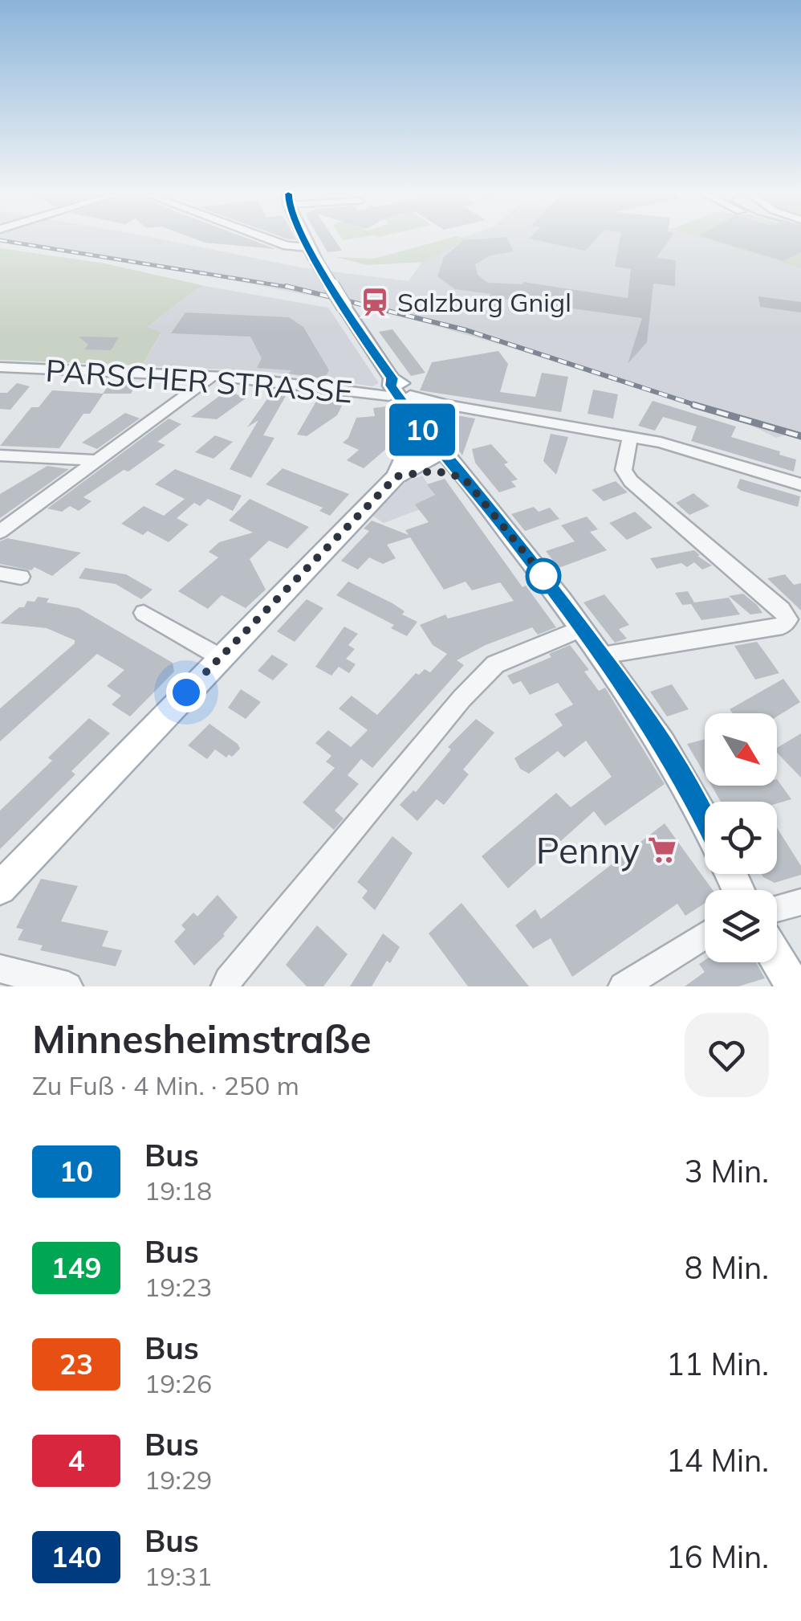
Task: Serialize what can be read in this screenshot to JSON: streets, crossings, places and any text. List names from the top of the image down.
{
  "streets": {
    "street": ["PARSCHER STRASSE"]
  },
  "places": {
    "station": ["Salzburg Gnigl"],
    "supermarket": ["Penny"]
  },
  "lines": ["bus line 10"],
  "north": "bottom right",
  "page": {
    "on_map": "10",
    "heading": ["Minnesheimstraße", "Zu Fuß · 4 Min. · 250 m"],
    "list": [
      {
        "mark": "10",
        "name": "Bus",
        "note": "19:18",
        "value": "3 Min."
      },
      {
        "mark": "149",
        "name": "Bus",
        "note": "19:23",
        "value": "8 Min."
      },
      {
        "mark": "23",
        "name": "Bus",
        "note": "19:26",
        "value": "11 Min."
      },
      {
        "mark": "4",
        "name": "Bus",
        "note": "19:29",
        "value": "14 Min."
      },
      {
        "mark": "140",
        "name": "Bus",
        "note": "19:31",
        "value": "16 Min."
      }
    ]
  }
}
